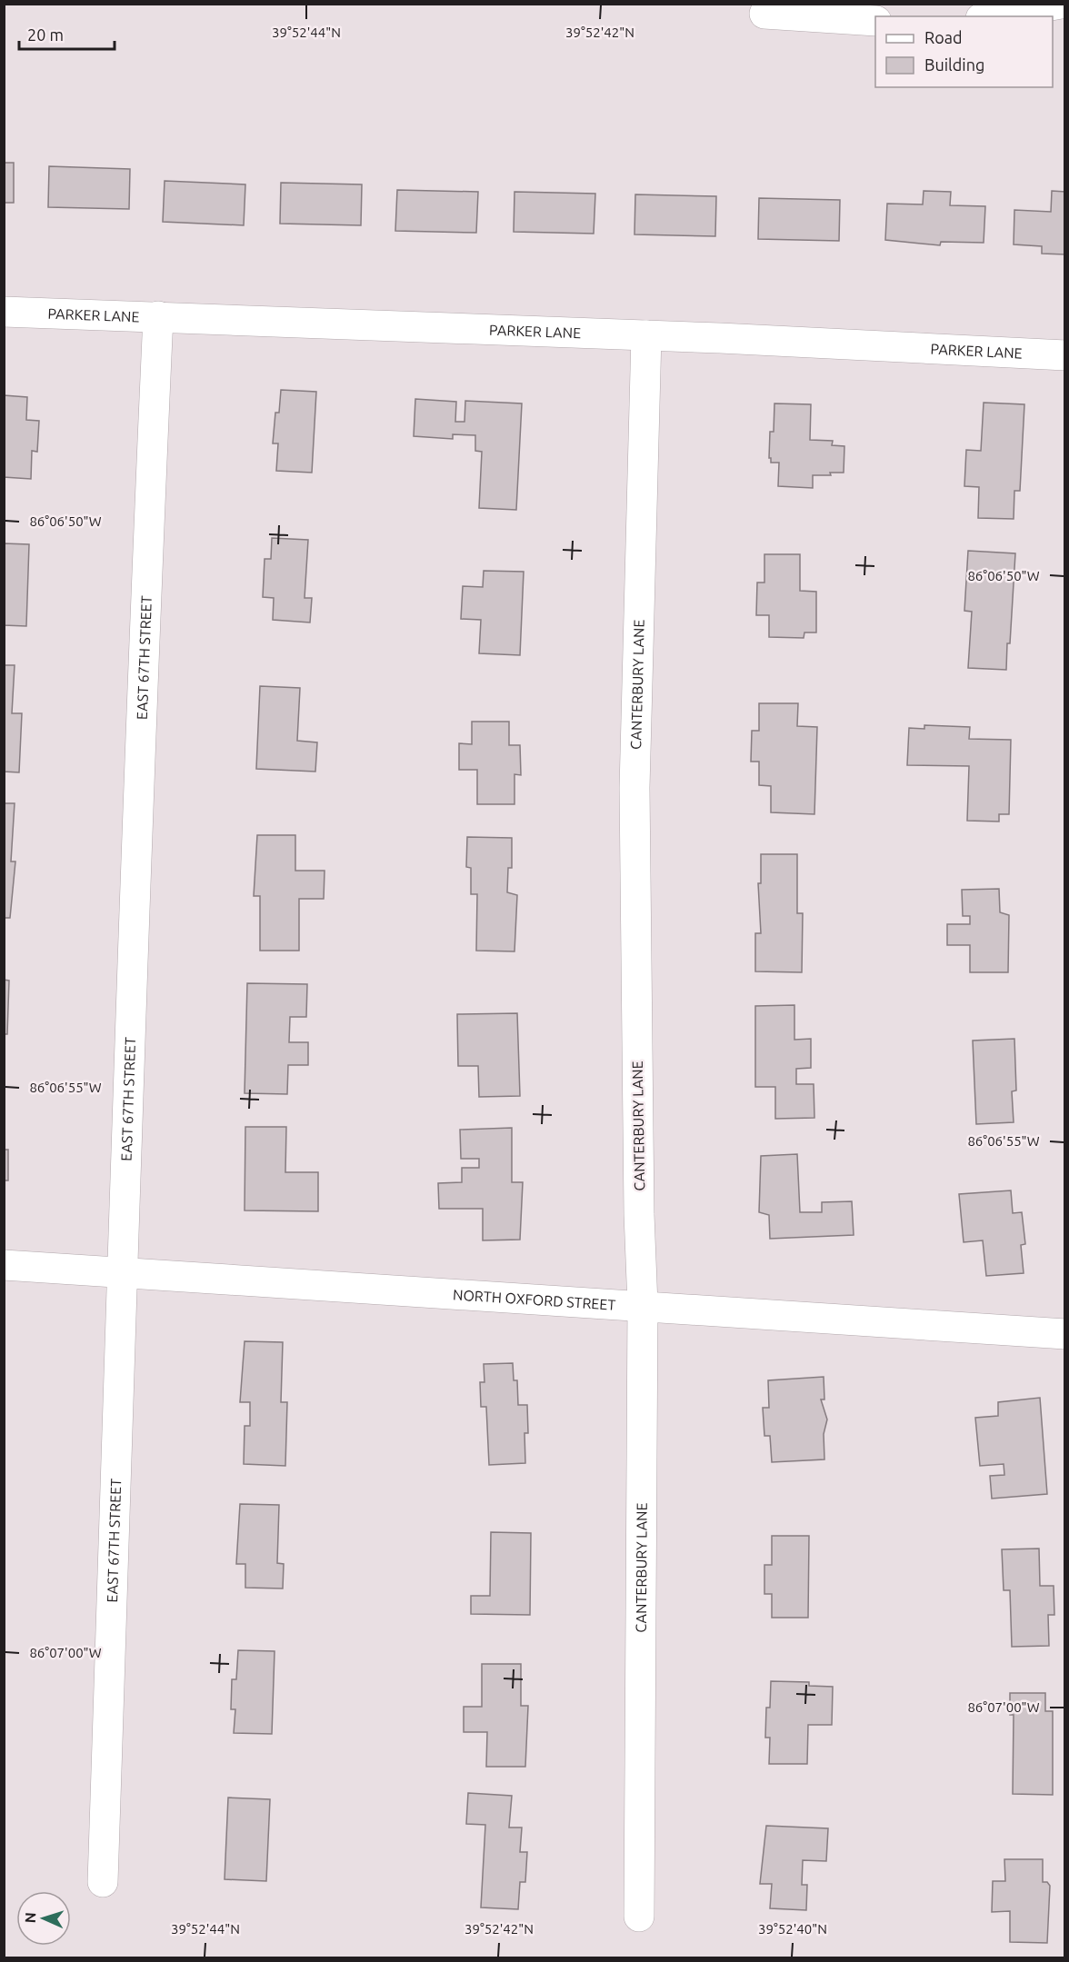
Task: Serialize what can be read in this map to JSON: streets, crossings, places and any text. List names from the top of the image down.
{
  "streets": {
    "street": [
      "PARKER LANE",
      "EAST 67TH STREET",
      "CANTERBURY LANE",
      "NORTH OXFORD STREET"
    ]
  },
  "crossings": [
    ["PARKER LANE", "EAST 67TH STREET"],
    ["PARKER LANE", "CANTERBURY LANE"],
    ["EAST 67TH STREET", "NORTH OXFORD STREET"],
    ["CANTERBURY LANE", "NORTH OXFORD STREET"]
  ],
  "legend": ["Road", "Building"],
  "scale_bar": "20 m",
  "north": "left",
  "coordinates": [
    "39°52'44\"N",
    "39°52'42\"N",
    "86°06'50\"W",
    "86°06'55\"W",
    "86°07'00\"W",
    "39°52'40\"N"
  ]
}
